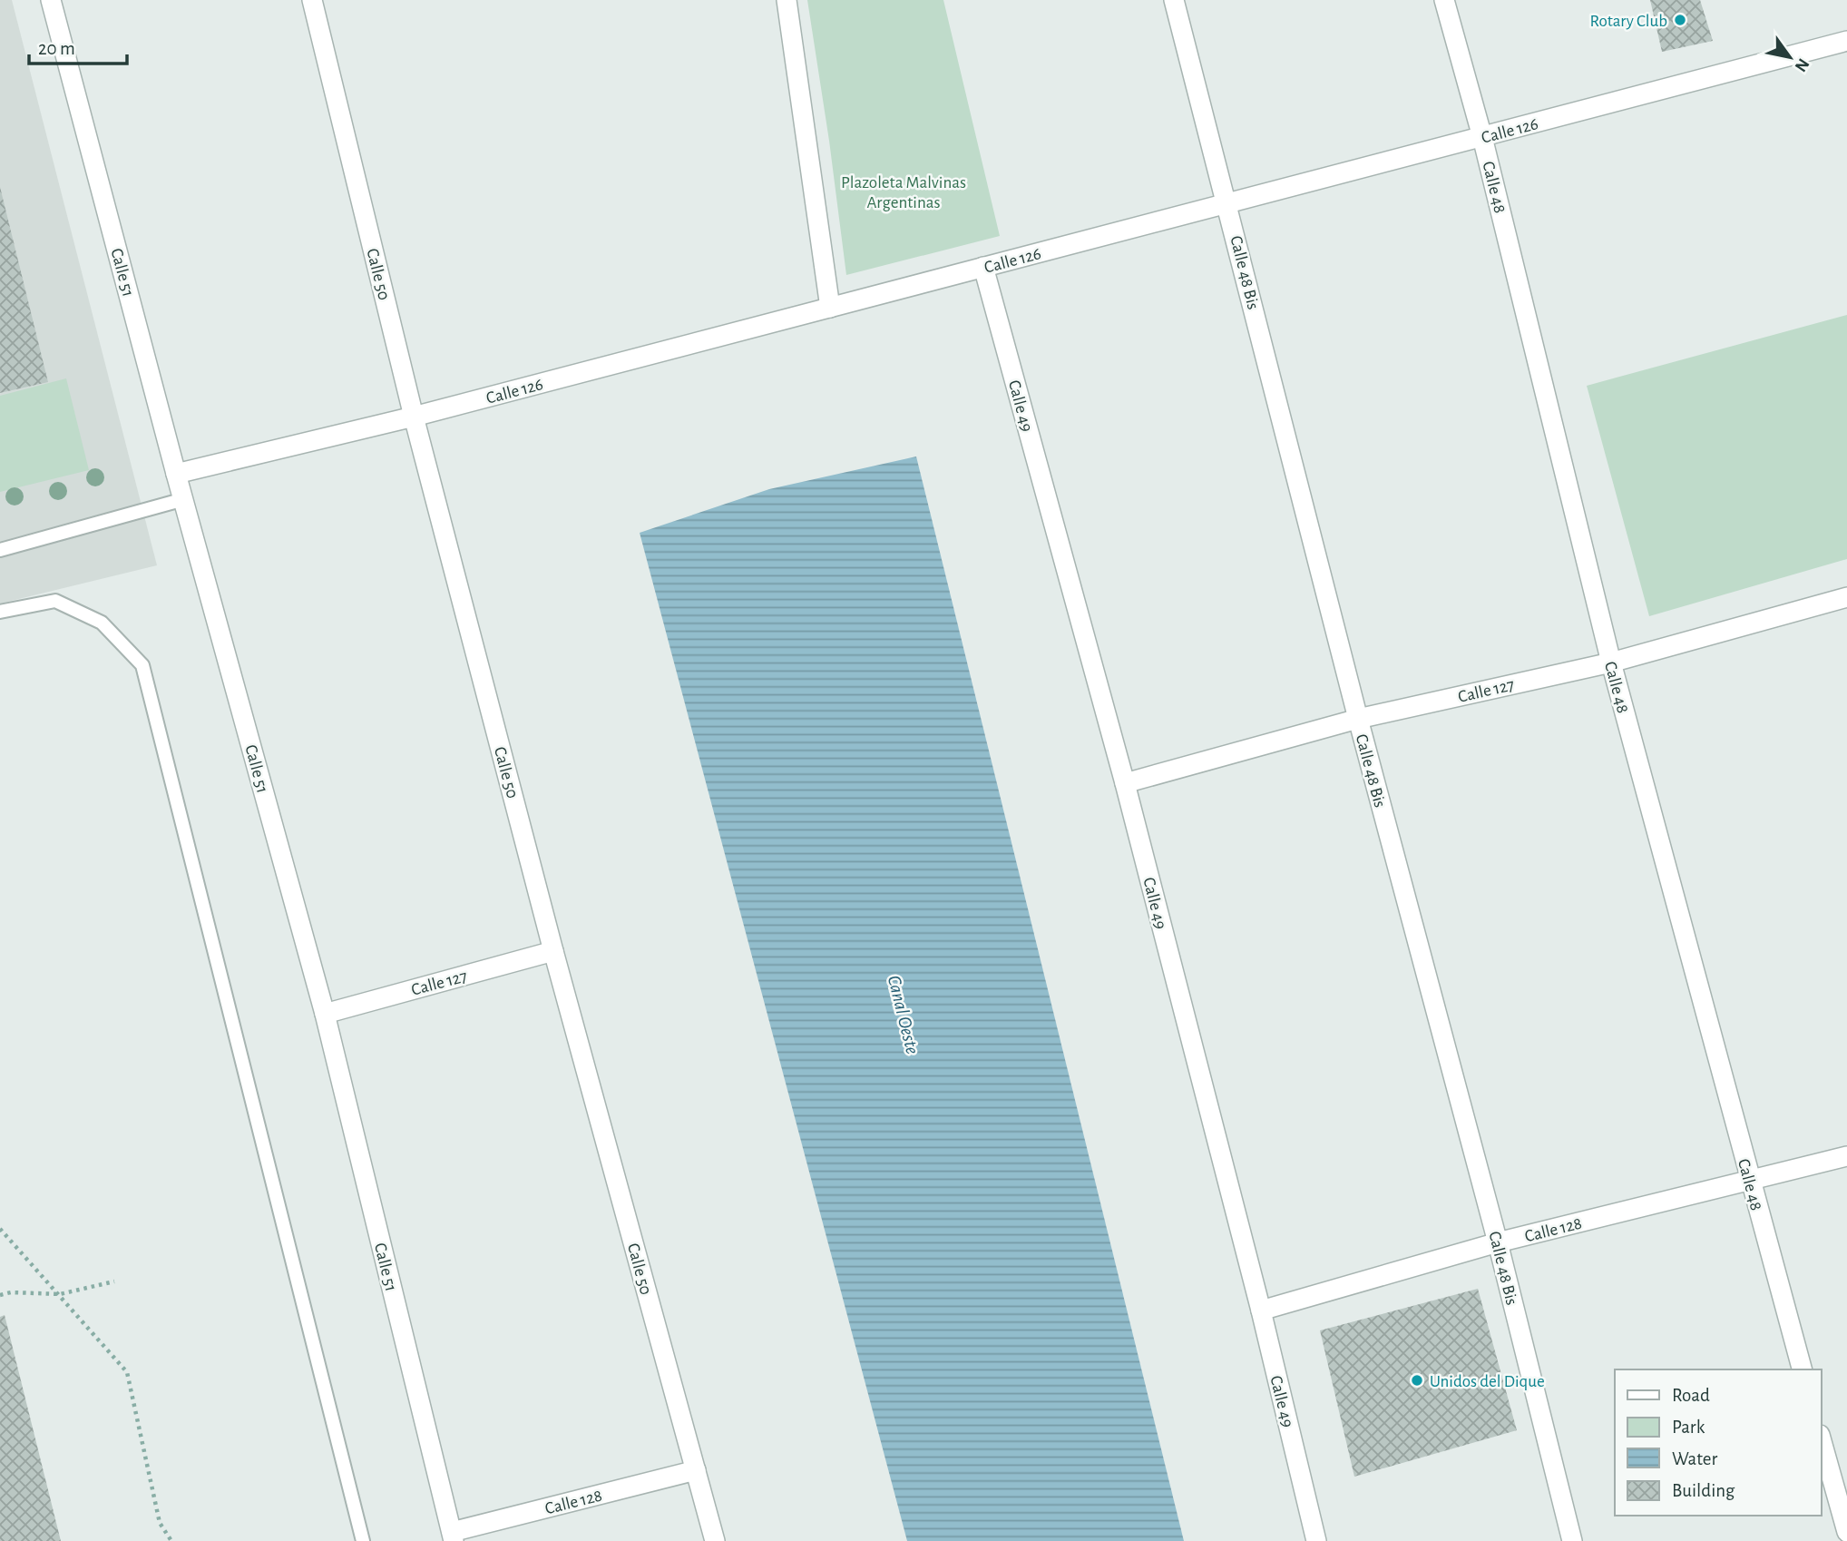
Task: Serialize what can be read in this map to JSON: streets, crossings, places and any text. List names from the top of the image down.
{
  "streets": {
    "street": [
      "Calle 126",
      "Calle 48",
      "Calle 51",
      "Calle 48 Bis",
      "Calle 50",
      "Calle 49",
      "Calle 127",
      "Calle 128"
    ]
  },
  "crossings": [
    ["Calle 126", "Calle 48"],
    ["Calle 126", "Calle 51"],
    ["Calle 126", "Calle 48 Bis"],
    ["Calle 126", "Calle 50"],
    ["Calle 126", "Calle 49"],
    ["Calle 48", "Calle 127"],
    ["Calle 48", "Calle 128"],
    ["Calle 51", "Calle 127"],
    ["Calle 51", "Calle 128"],
    ["Calle 48 Bis", "Calle 127"],
    ["Calle 48 Bis", "Calle 128"],
    ["Calle 50", "Calle 127"],
    ["Calle 50", "Calle 128"],
    ["Calle 49", "Calle 127"],
    ["Calle 49", "Calle 128"]
  ],
  "water": ["Canal Oeste"],
  "parks": ["Plazoleta Malvinas Argentinas"],
  "places": ["Rotary Club", "Unidos del Dique"],
  "legend": [
    "Road",
    "Park",
    "Water",
    "Building"
  ],
  "scale_bar": "20 m",
  "north": "bottom right"
}
